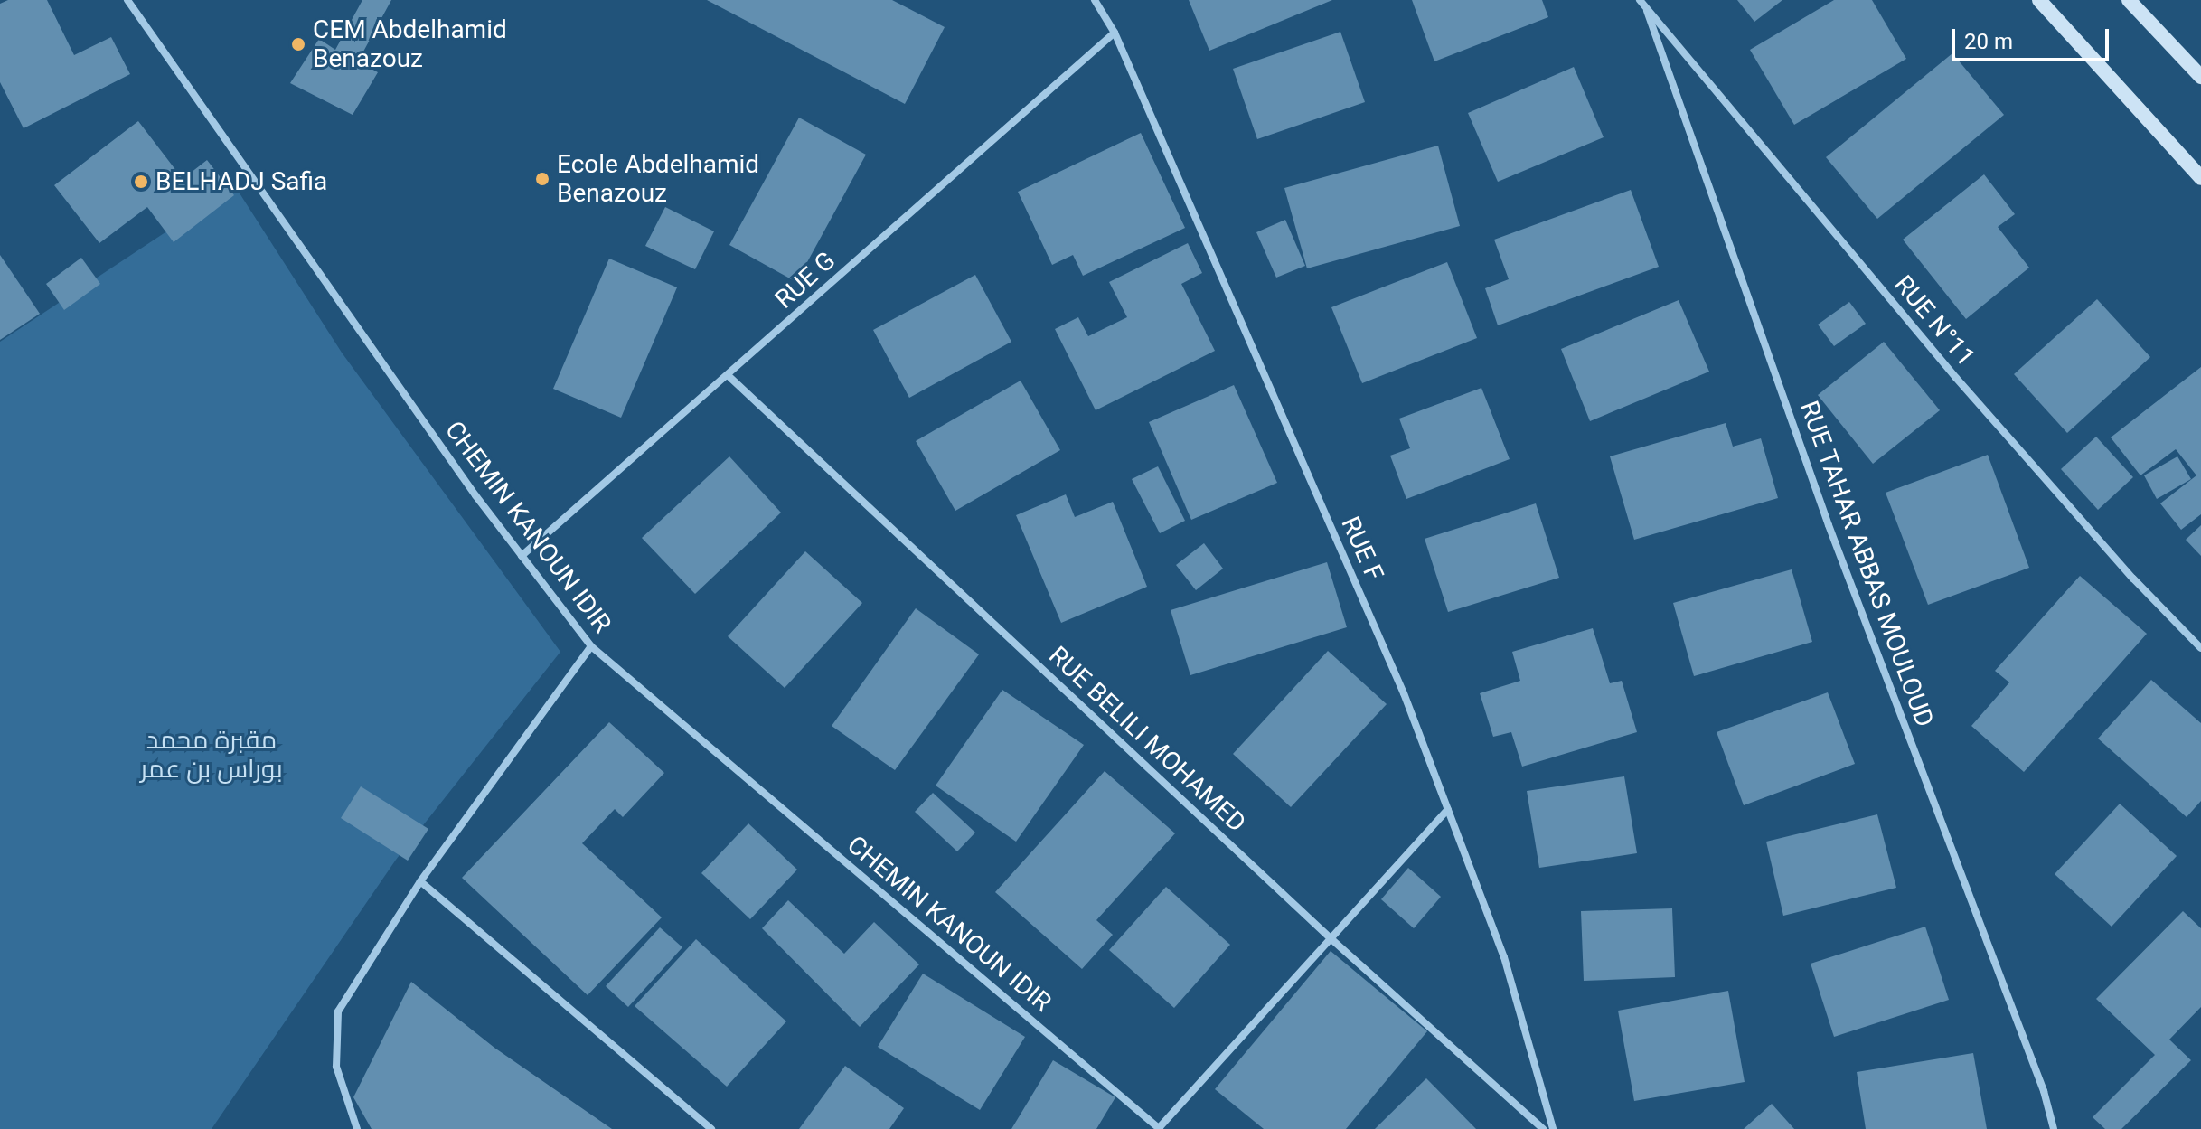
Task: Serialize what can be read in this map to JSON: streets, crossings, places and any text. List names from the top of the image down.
{
  "streets": {
    "street": [
      "RUE G",
      "RUE N°11",
      "CHEMIN KANOUN IDIR",
      "RUE F",
      "RUE TAHAR ABBAS MOULOUD",
      "RUE BELILI MOHAMED"
    ]
  },
  "crossings": [
    ["RUE G", "CHEMIN KANOUN IDIR"],
    ["RUE G", "RUE F"],
    ["RUE G", "RUE BELILI MOHAMED"],
    ["RUE N°11", "RUE TAHAR ABBAS MOULOUD"]
  ],
  "parks": ["مقبرة محمد بوراس بن عمر"],
  "places": ["CEM Abdelhamid Benazouz", "Ecole Abdelhamid Benazouz", "BELHADJ Safia"],
  "scale_bar": "20 m"
}
